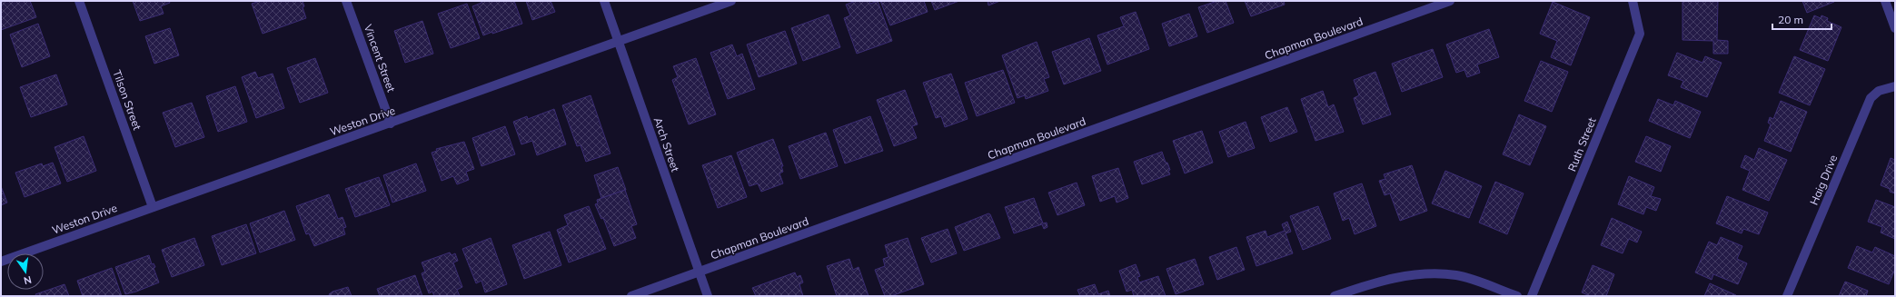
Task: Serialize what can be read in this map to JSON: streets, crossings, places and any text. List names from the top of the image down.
{
  "streets": {
    "street": [
      "Chapman Boulevard",
      "Vincent Street",
      "Tilson Street",
      "Weston Drive",
      "Arch Street",
      "Ruth Street",
      "Haig Drive"
    ]
  },
  "crossings": [
    ["Chapman Boulevard", "Arch Street"],
    ["Vincent Street", "Weston Drive"],
    ["Tilson Street", "Weston Drive"],
    ["Weston Drive", "Arch Street"]
  ],
  "scale_bar": "20 m",
  "north": "bottom"
}
